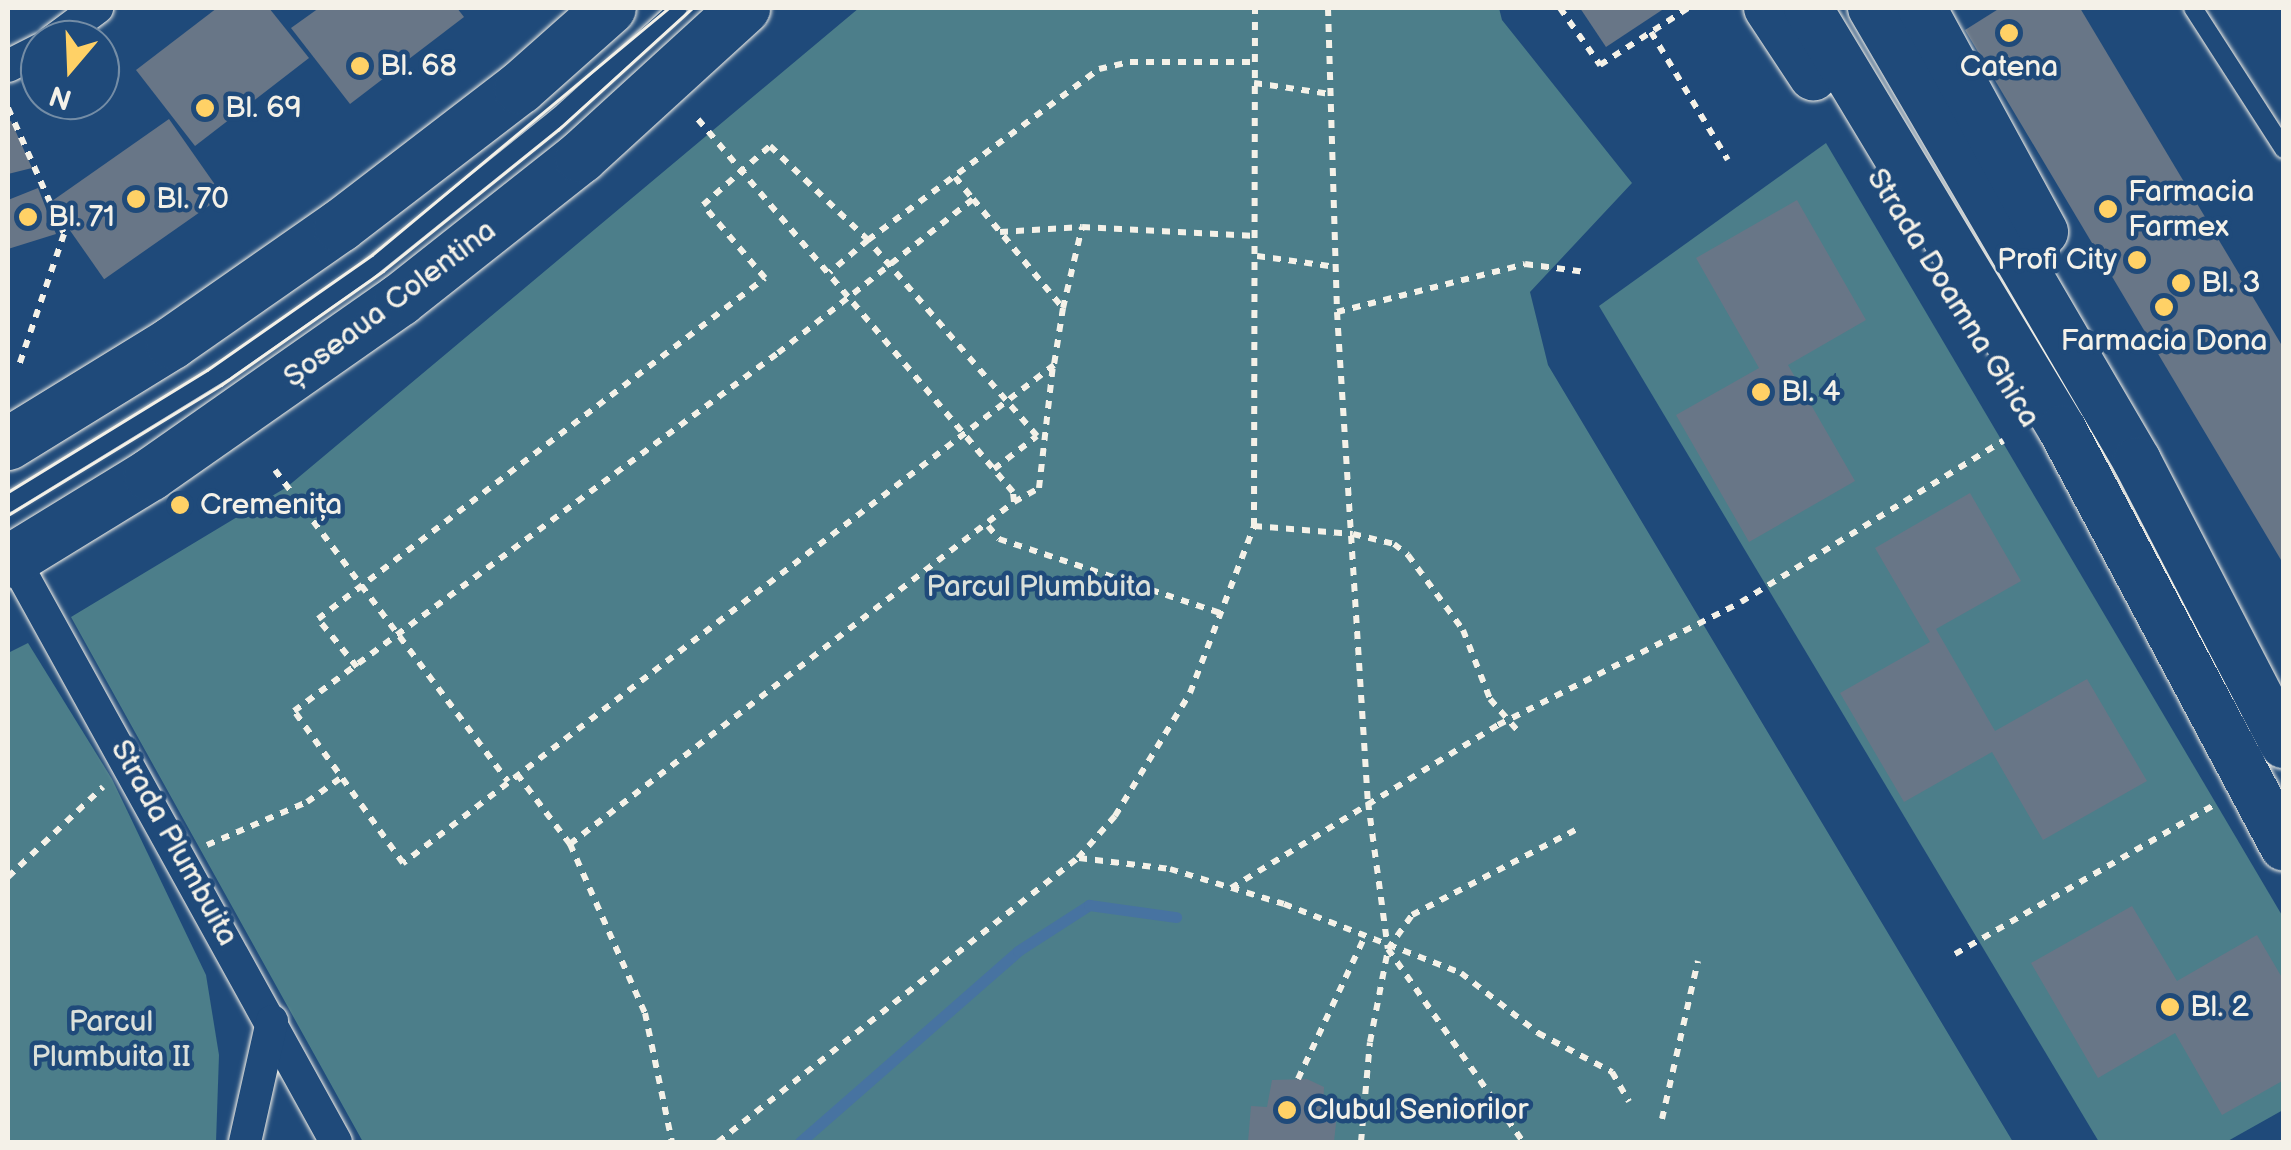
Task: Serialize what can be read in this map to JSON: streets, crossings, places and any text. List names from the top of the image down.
{
  "streets": {
    "main road": ["Strada Doamna Ghica", "Șoseaua Colentina"],
    "street": ["Strada Plumbuita"]
  },
  "crossings": [
    ["Șoseaua Colentina", "Strada Plumbuita"]
  ],
  "parks": ["Parcul Plumbuita", "Parcul Plumbuita II"],
  "places": [
    "Catena",
    "Bl. 68",
    "Bl. 69",
    "Bl. 70",
    "Farmacia Farmex",
    "Bl. 71",
    "Profi City",
    "Bl. 3",
    "Farmacia Dona",
    "Bl. 4",
    "Cremenița",
    "Bl. 2",
    "Clubul Seniorilor"
  ],
  "north": "bottom"
}
